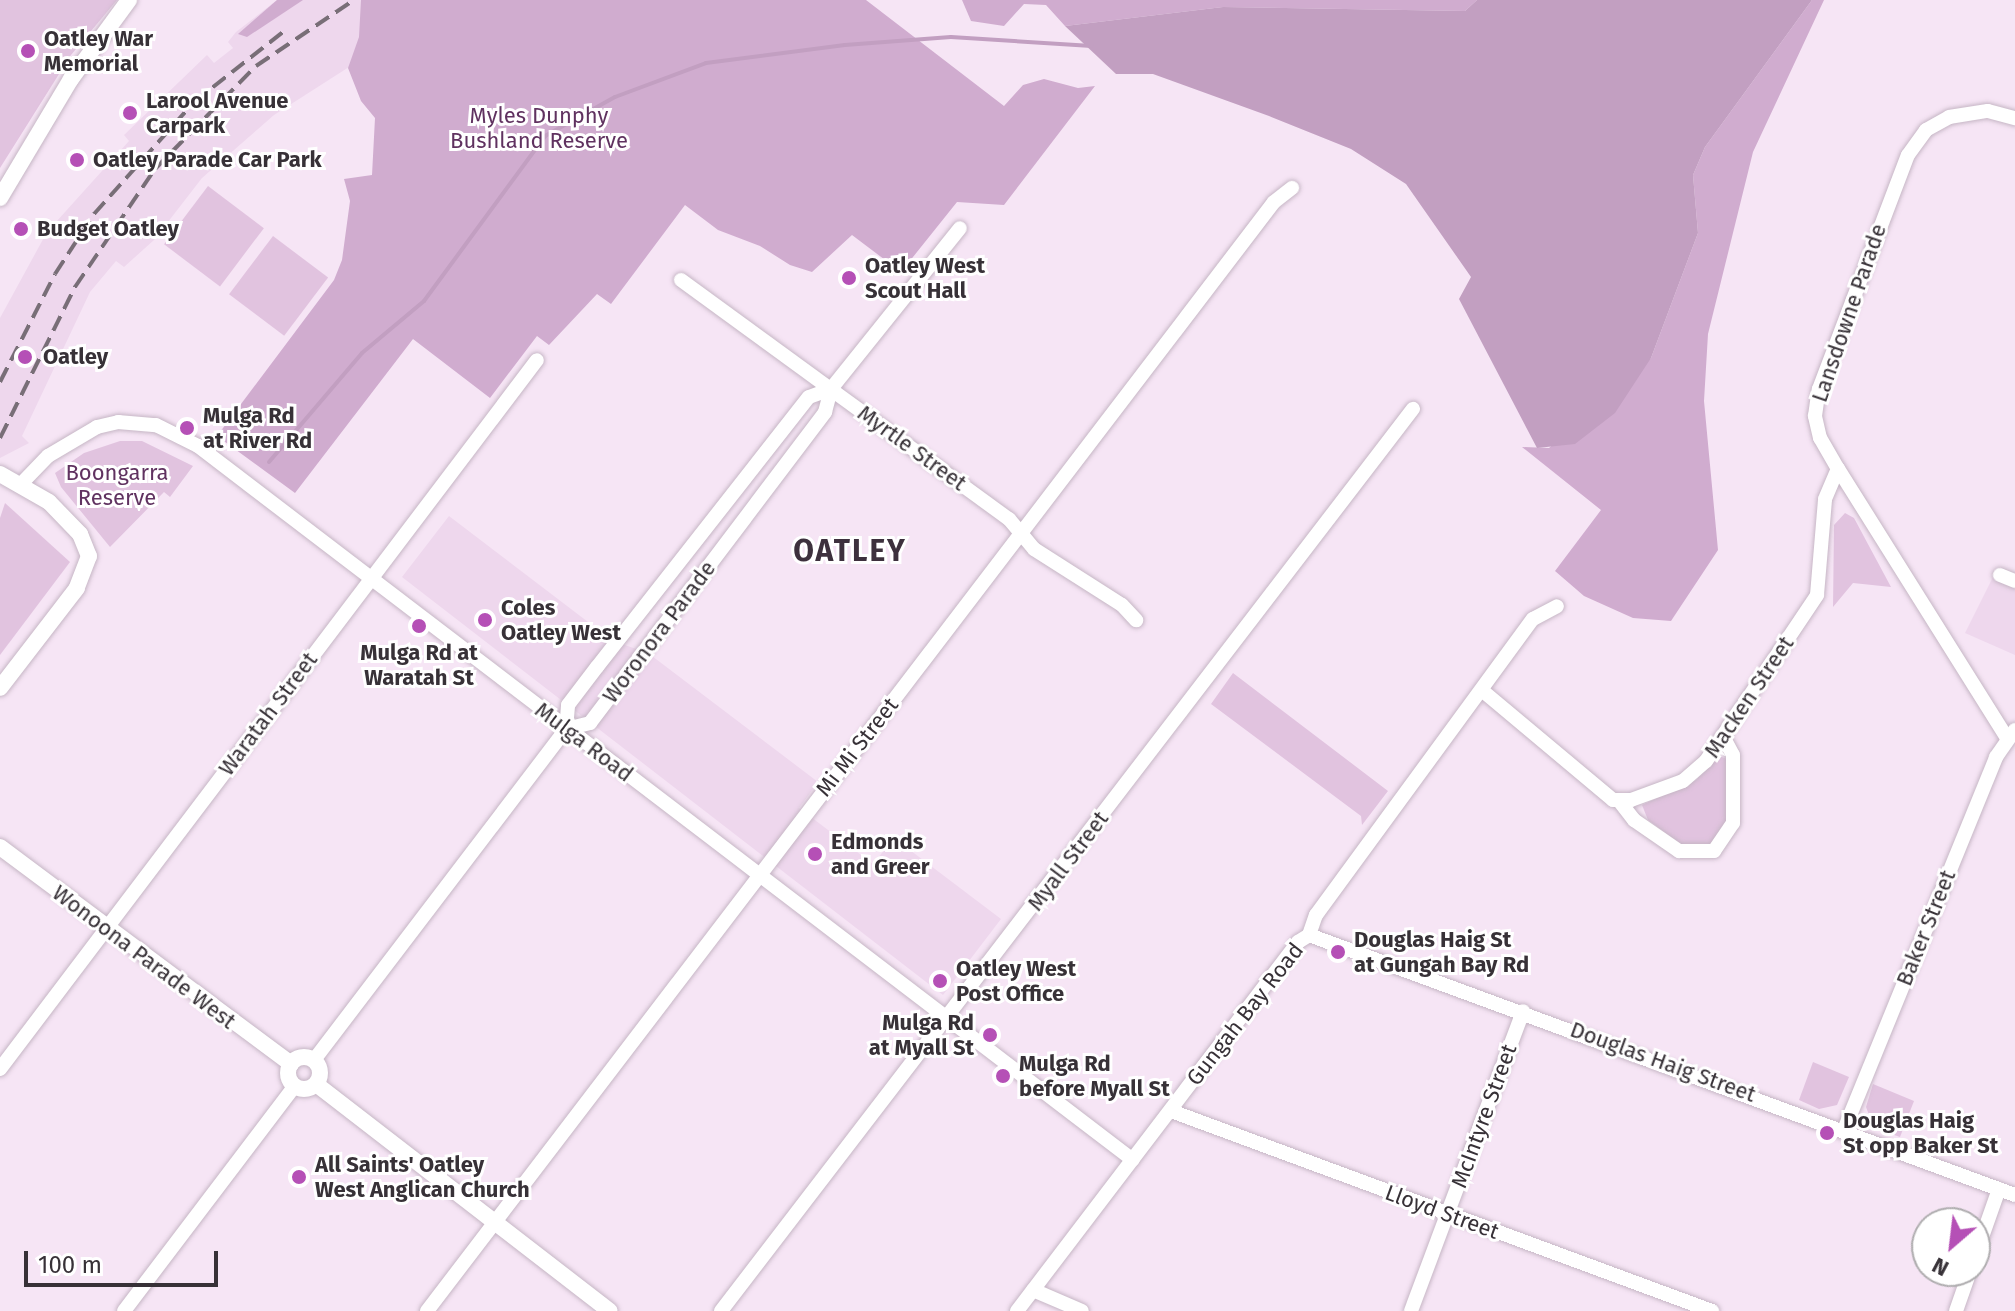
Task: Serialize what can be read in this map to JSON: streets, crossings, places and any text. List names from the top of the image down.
{
  "streets": {
    "street": [
      "Lansdowne Parade",
      "Myrtle Street",
      "Woronora Parade",
      "Macken Street",
      "Waratah Street",
      "Mulga Road",
      "Mi Mi Street",
      "Myall Street",
      "Baker Street",
      "Wonoona Parade West",
      "Gungah Bay Road",
      "Douglas Haig Street",
      "McIntyre Street",
      "Lloyd Street"
    ]
  },
  "crossings": [
    ["Lansdowne Parade", "Macken Street"],
    ["Lansdowne Parade", "Baker Street"],
    ["Myrtle Street", "Woronora Parade"],
    ["Myrtle Street", "Mi Mi Street"],
    ["Woronora Parade", "Mulga Road"],
    ["Woronora Parade", "Wonoona Parade West"],
    ["Waratah Street", "Mulga Road"],
    ["Waratah Street", "Wonoona Parade West"],
    ["Mulga Road", "Mi Mi Street"],
    ["Mulga Road", "Myall Street"],
    ["Mulga Road", "Gungah Bay Road"],
    ["Baker Street", "Douglas Haig Street"],
    ["Gungah Bay Road", "Douglas Haig Street"],
    ["Gungah Bay Road", "Lloyd Street"],
    ["Douglas Haig Street", "McIntyre Street"],
    ["McIntyre Street", "Lloyd Street"]
  ],
  "districts": ["OATLEY"],
  "parks": ["Myles Dunphy Bushland Reserve", "Boongarra Reserve"],
  "places": [
    "Oatley War Memorial",
    "Larool Avenue Carpark",
    "Oatley Parade Car Park",
    "Budget Oatley",
    "Oatley West Scout Hall",
    "Oatley",
    "Mulga Rd at River Rd",
    "Coles Oatley West",
    "Mulga Rd at Waratah St",
    "Edmonds and Greer",
    "Douglas Haig St at Gungah Bay Rd",
    "Oatley West Post Office",
    "Mulga Rd at Myall St",
    "Mulga Rd before Myall St",
    "Douglas Haig St opp Baker St",
    "All Saints' Oatley West Anglican Church"
  ],
  "scale_bar": "100 m",
  "north": "bottom left"
}
